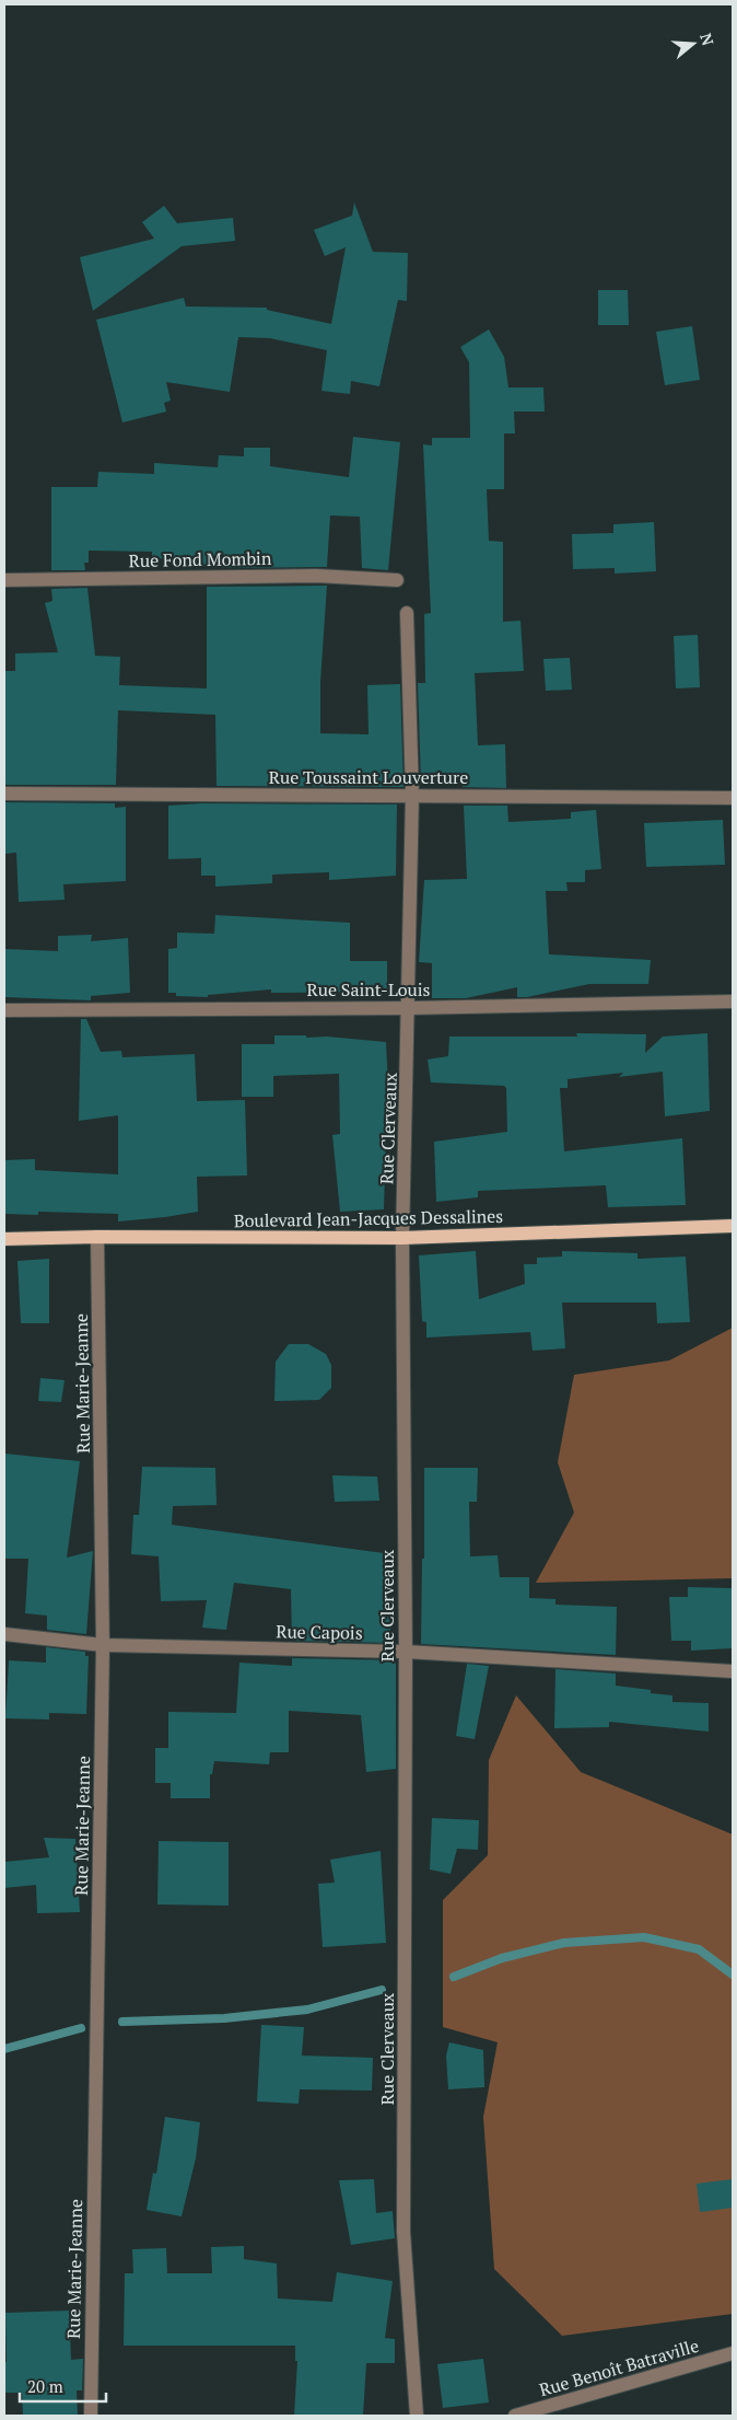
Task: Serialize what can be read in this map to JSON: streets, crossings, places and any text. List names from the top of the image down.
{
  "streets": {
    "main road": ["Boulevard Jean-Jacques Dessalines"],
    "street": [
      "Rue Fond Mombin",
      "Rue Toussaint Louverture",
      "Rue Saint-Louis",
      "Rue Clerveaux",
      "Rue Marie-Jeanne",
      "Rue Capois",
      "Rue Benoît Batraville"
    ]
  },
  "crossings": [
    ["Rue Toussaint Louverture", "Rue Clerveaux"],
    ["Rue Saint-Louis", "Rue Clerveaux"],
    ["Rue Clerveaux", "Boulevard Jean-Jacques Dessalines"],
    ["Rue Clerveaux", "Rue Capois"],
    ["Boulevard Jean-Jacques Dessalines", "Rue Marie-Jeanne"],
    ["Rue Marie-Jeanne", "Rue Capois"]
  ],
  "scale_bar": "20 m",
  "north": "right"
}
